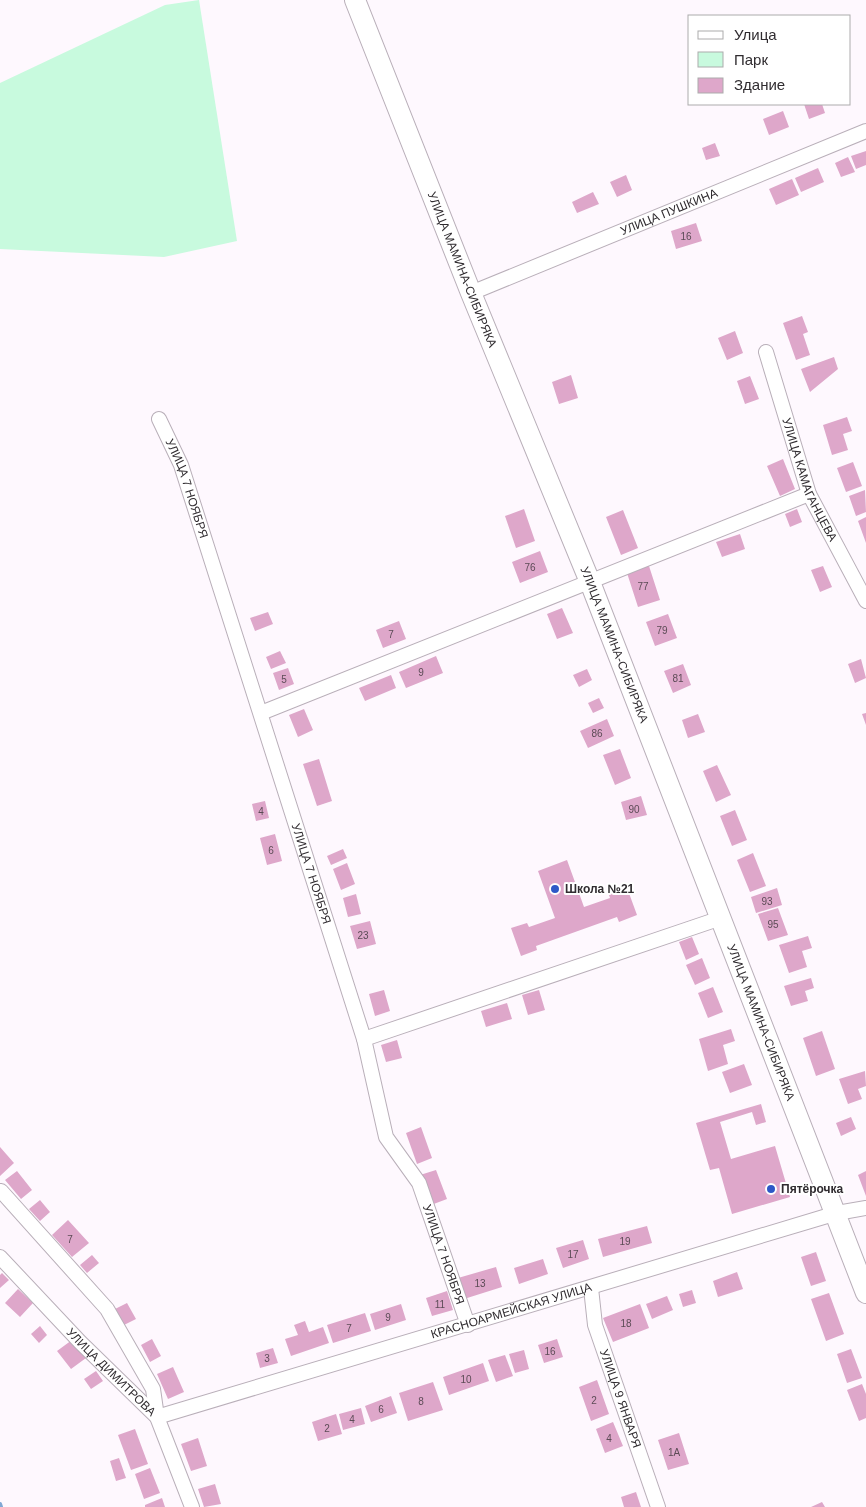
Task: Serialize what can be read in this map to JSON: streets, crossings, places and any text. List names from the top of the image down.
{
  "streets": {
    "street": [
      "УЛИЦА ПУШКИНА",
      "УЛИЦА МАМИНА-СИБИРЯКА",
      "УЛИЦА КАМАГАНЦЕВА",
      "УЛИЦА 7 НОЯБРЯ",
      "КРАСНОАРМЕЙСКАЯ УЛИЦА",
      "УЛИЦА ДИМИТРОВА",
      "УЛИЦА 9 ЯНВАРЯ"
    ]
  },
  "crossings": [
    ["УЛИЦА ПУШКИНА", "УЛИЦА МАМИНА-СИБИРЯКА"],
    ["УЛИЦА МАМИНА-СИБИРЯКА", "КРАСНОАРМЕЙСКАЯ УЛИЦА"],
    ["УЛИЦА 7 НОЯБРЯ", "КРАСНОАРМЕЙСКАЯ УЛИЦА"],
    ["КРАСНОАРМЕЙСКАЯ УЛИЦА", "УЛИЦА ДИМИТРОВА"],
    ["КРАСНОАРМЕЙСКАЯ УЛИЦА", "УЛИЦА 9 ЯНВАРЯ"]
  ],
  "places": ["Школа №21", "Пятёрочка"],
  "house_numbers": [
    "16",
    "76",
    "77",
    "79",
    "7",
    "9",
    "81",
    "5",
    "86",
    "90",
    "4",
    "6",
    "93",
    "95",
    "23",
    "7",
    "19",
    "17",
    "13",
    "11",
    "9",
    "18",
    "7",
    "16",
    "3",
    "10",
    "2",
    "8",
    "6",
    "4",
    "2",
    "4",
    "1А"
  ],
  "legend": ["Улица", "Парк", "Здание"]
}
